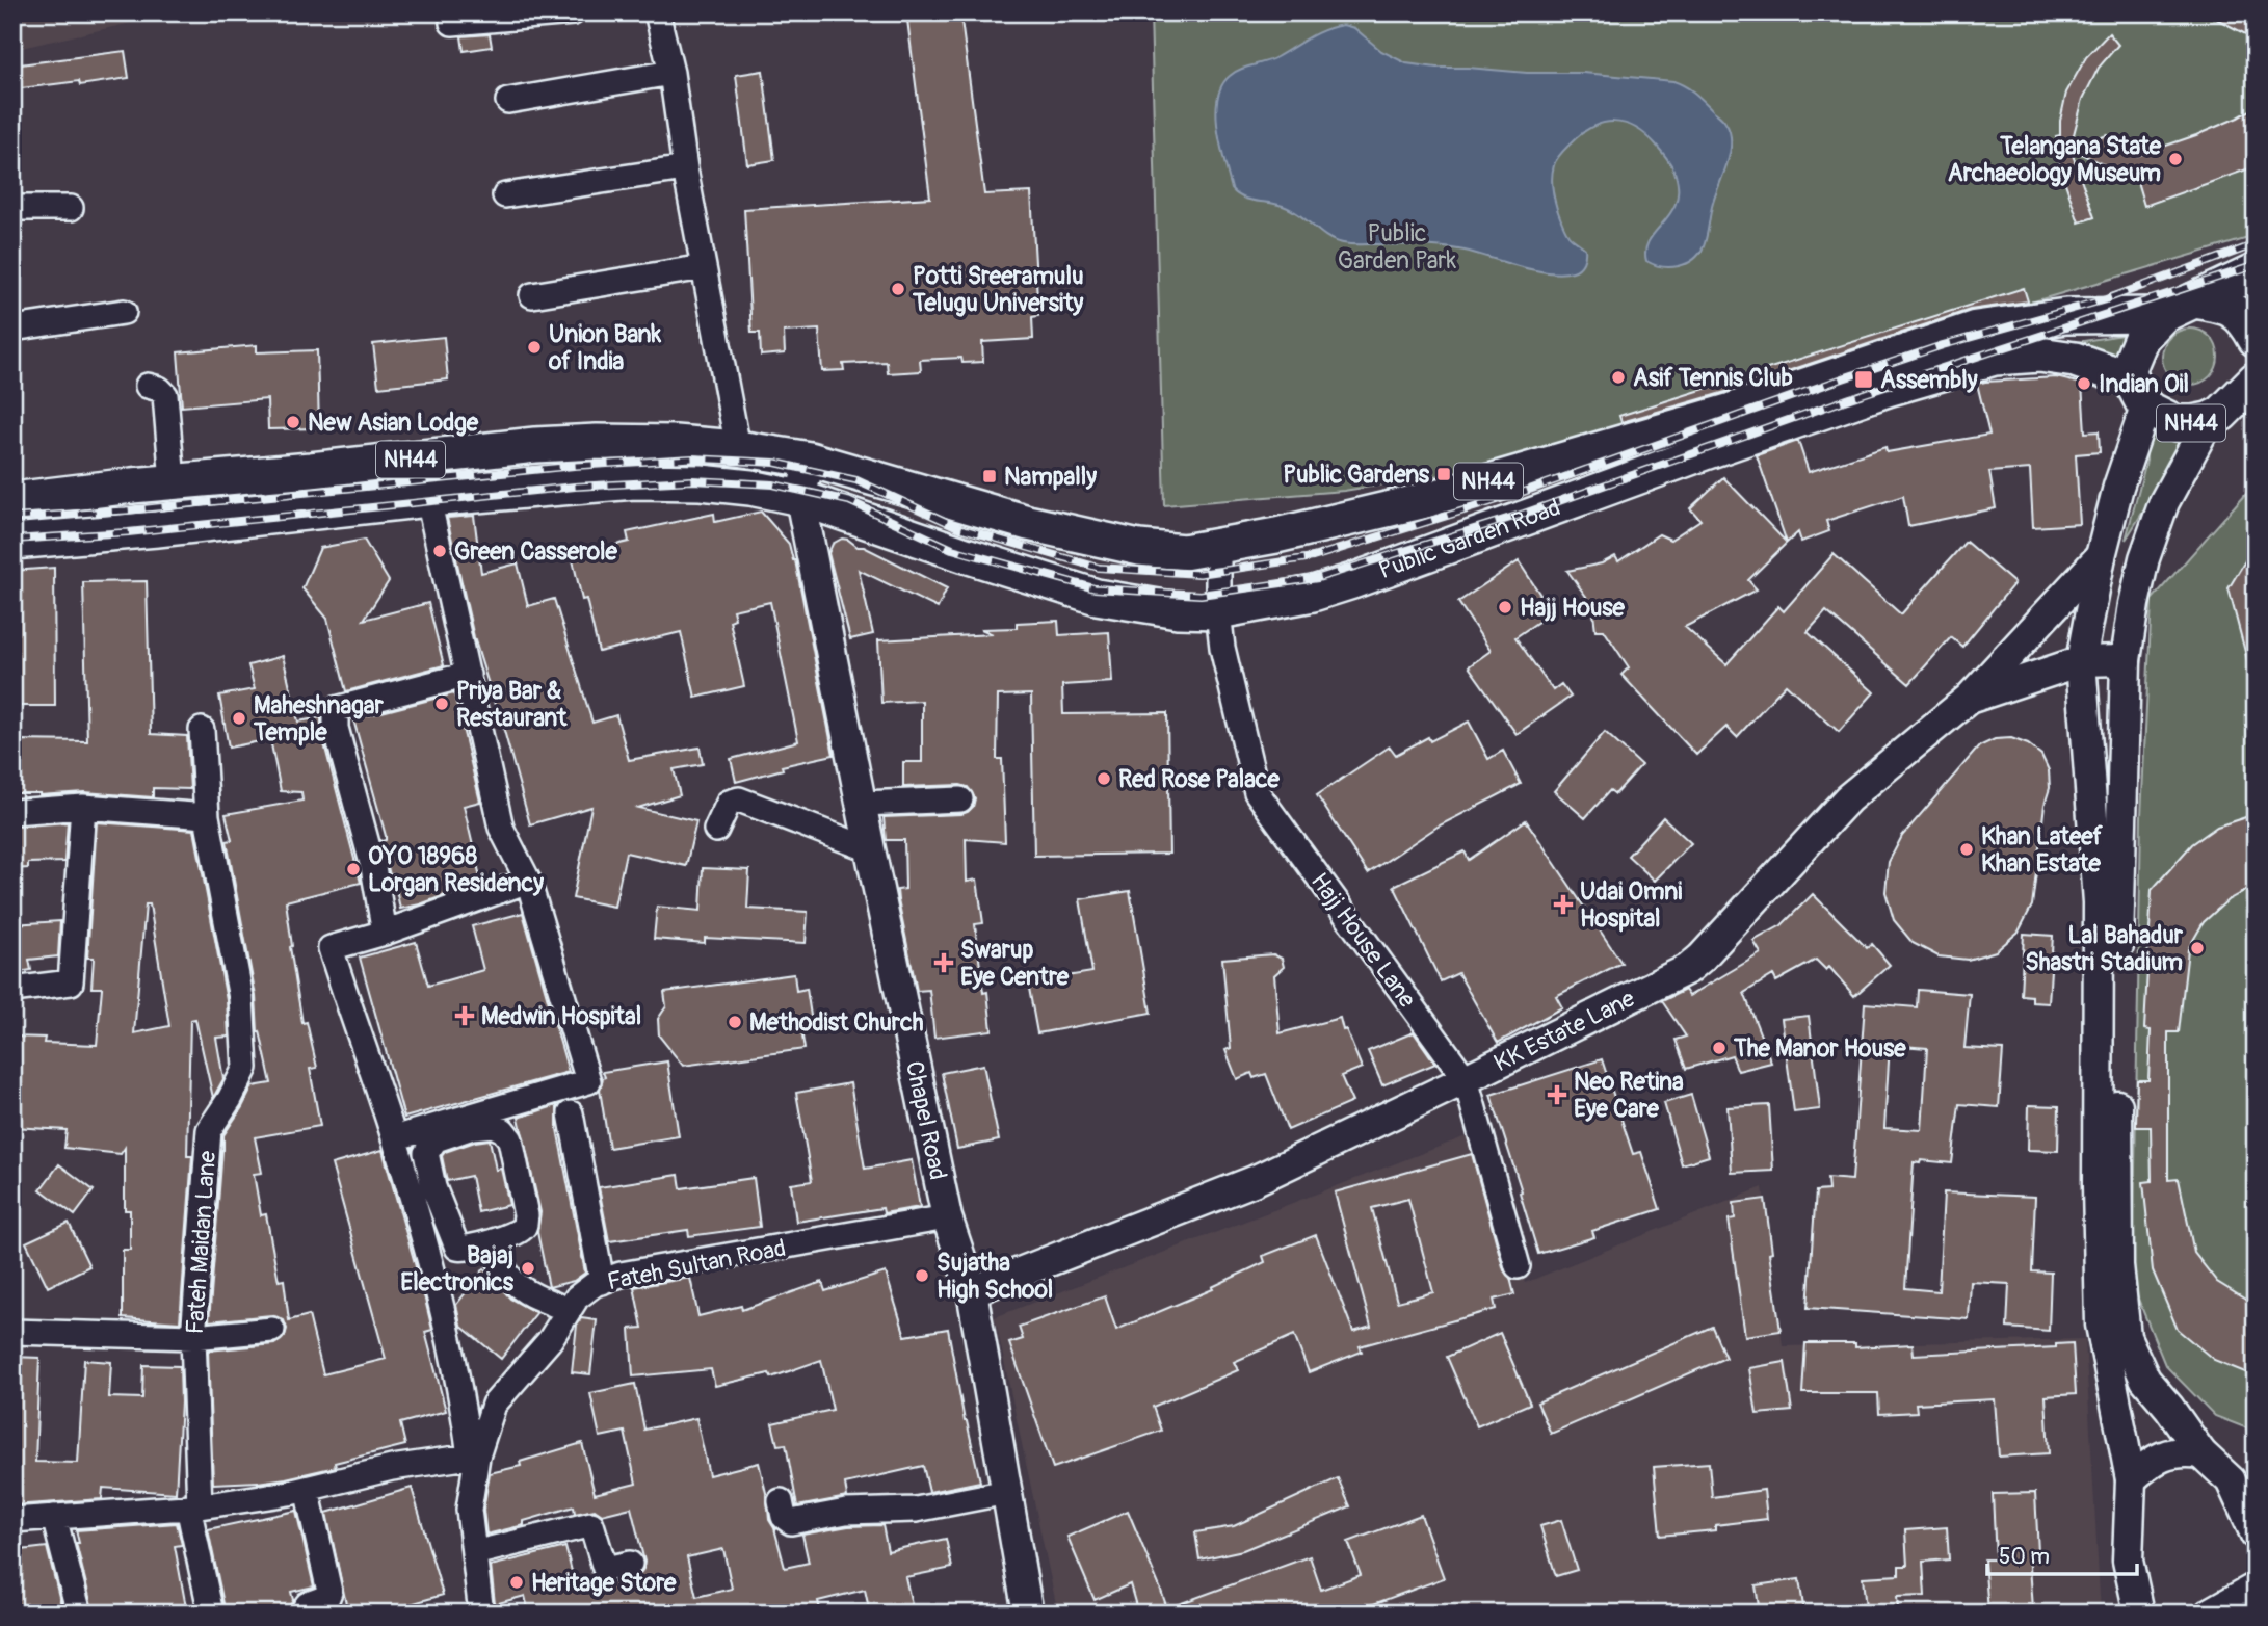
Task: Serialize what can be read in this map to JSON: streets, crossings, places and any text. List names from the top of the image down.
{
  "streets": {
    "highway": ["NH44", "Public Garden Road"],
    "main road": ["KK Estate Lane", "Chapel Road"],
    "street": ["Hajj House Lane", "Fateh Maidan Lane", "Fateh Sultan Road"]
  },
  "crossings": [
    ["NH44", "Public Garden Road"],
    ["NH44", "Hajj House Lane"],
    ["NH44", "Chapel Road"],
    ["Public Garden Road", "Hajj House Lane"],
    ["Public Garden Road", "Chapel Road"],
    ["Hajj House Lane", "KK Estate Lane"],
    ["KK Estate Lane", "Chapel Road"],
    ["Chapel Road", "Fateh Sultan Road"]
  ],
  "parks": ["Public Garden Park"],
  "places": {
    "other": [
      "Telangana State Archaeology Museum",
      "Potti Sreeramulu Telugu University",
      "Union Bank of India",
      "Asif Tennis Club",
      "Indian Oil",
      "New Asian Lodge",
      "Green Casserole",
      "Hajj House",
      "Priya Bar & Restaurant",
      "Maheshnagar Temple",
      "Red Rose Palace",
      "Khan Lateef Khan Estate",
      "OYO 18968 Lorgan Residency",
      "Lal Bahadur Shastri Stadium",
      "Methodist Church",
      "The Manor House",
      "Bajaj Electronics",
      "Sujatha High School",
      "Heritage Store"
    ],
    "transit": ["Assembly", "Public Gardens", "Nampally"],
    "health": [
      "Udai Omni Hospital",
      "Swarup Eye Centre",
      "Medwin Hospital",
      "Neo Retina Eye Care"
    ]
  },
  "scale_bar": "50 m"
}
